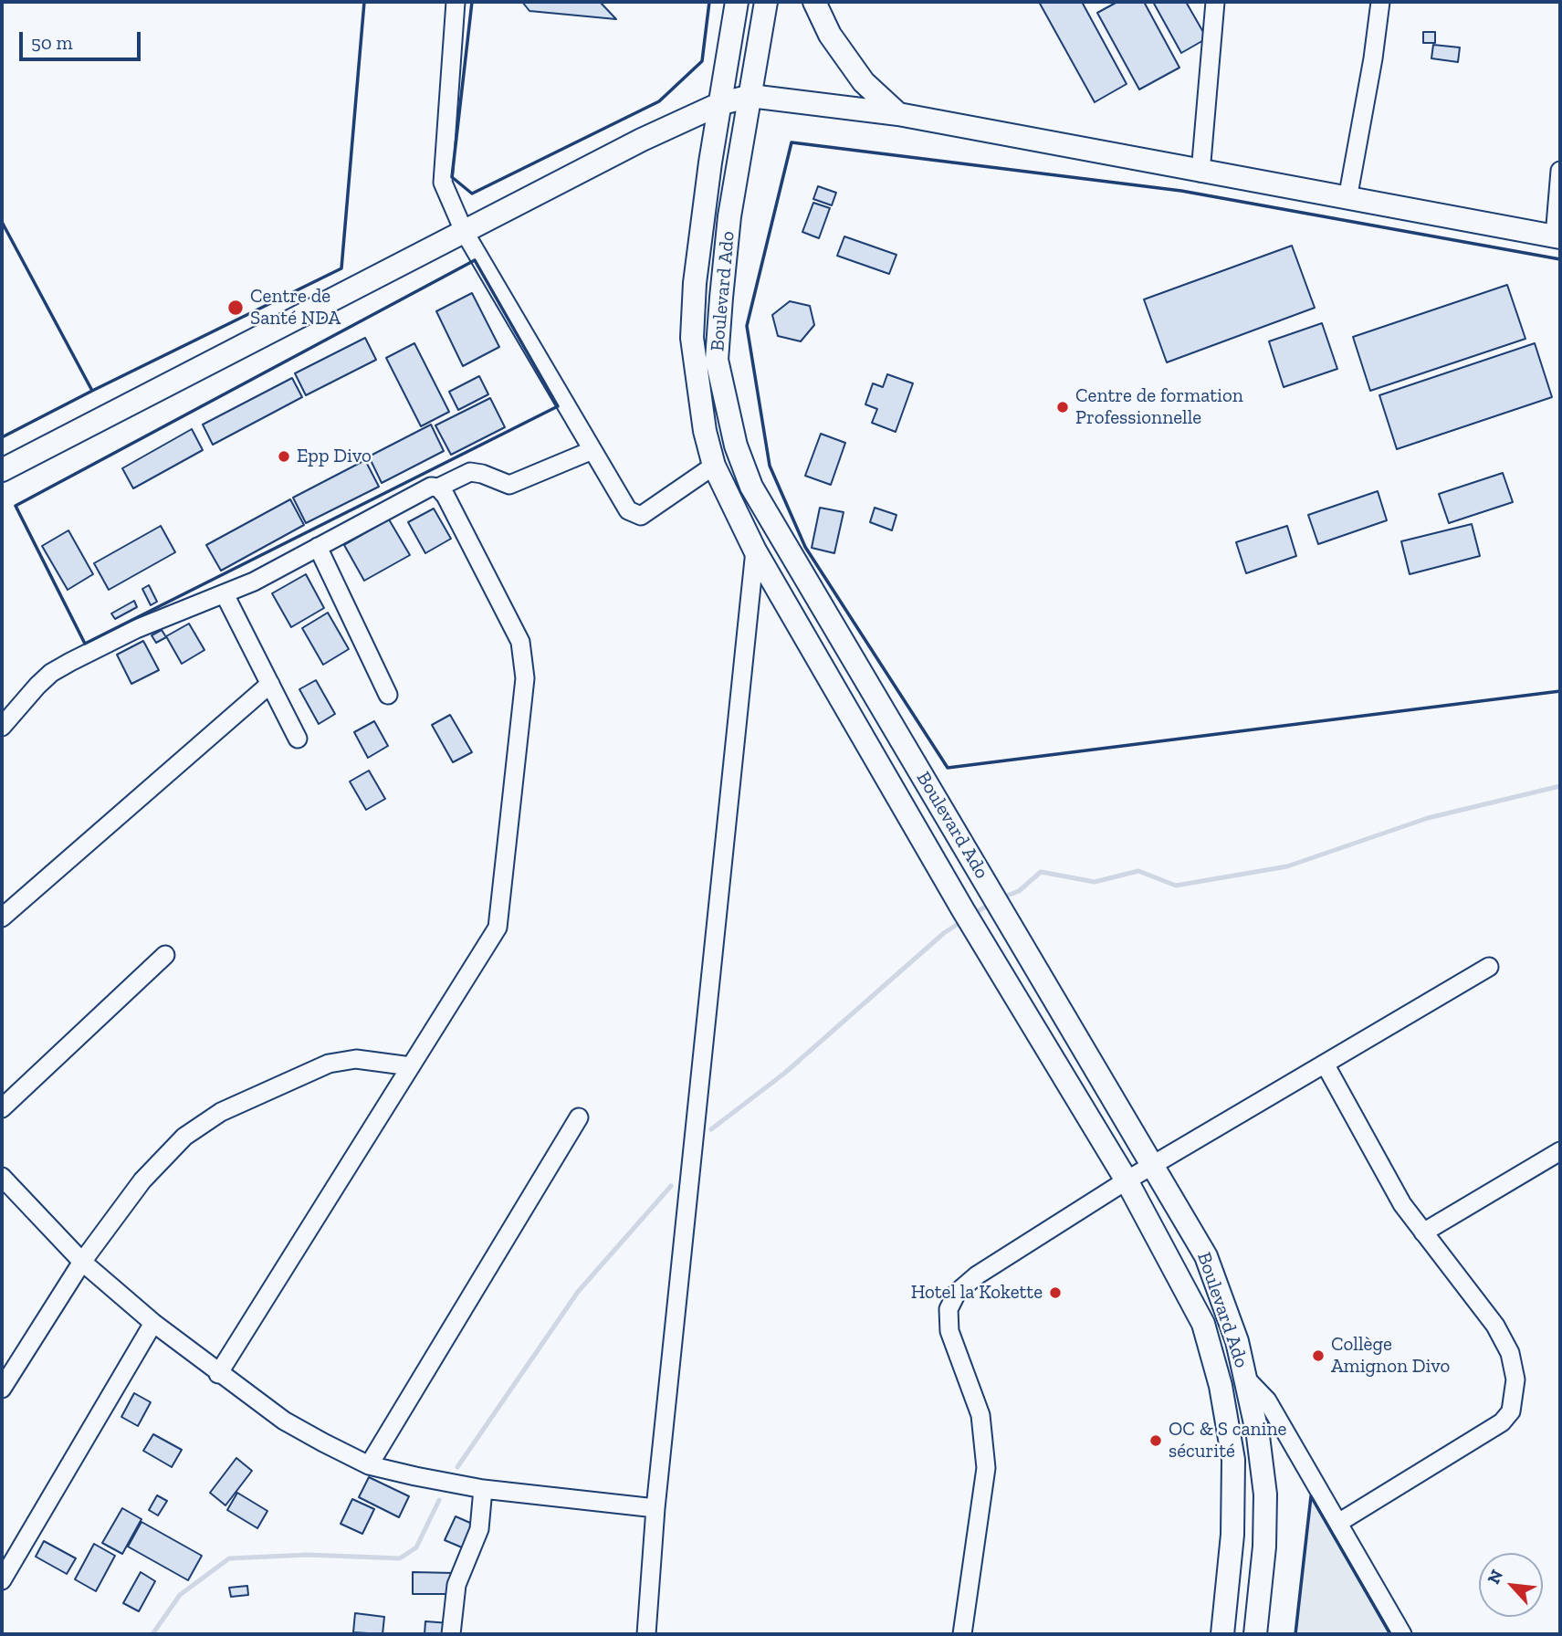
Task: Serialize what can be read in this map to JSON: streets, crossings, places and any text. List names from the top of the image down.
{
  "streets": {
    "main road": ["Boulevard Ado"]
  },
  "places": [
    "Centre de Santé NDA",
    "Centre de formation Professionnelle",
    "Epp Divo",
    "Hotel la Kokette",
    "Collège Amignon Divo",
    "OC & S canine sécurité"
  ],
  "scale_bar": "50 m",
  "north": "top left"
}
